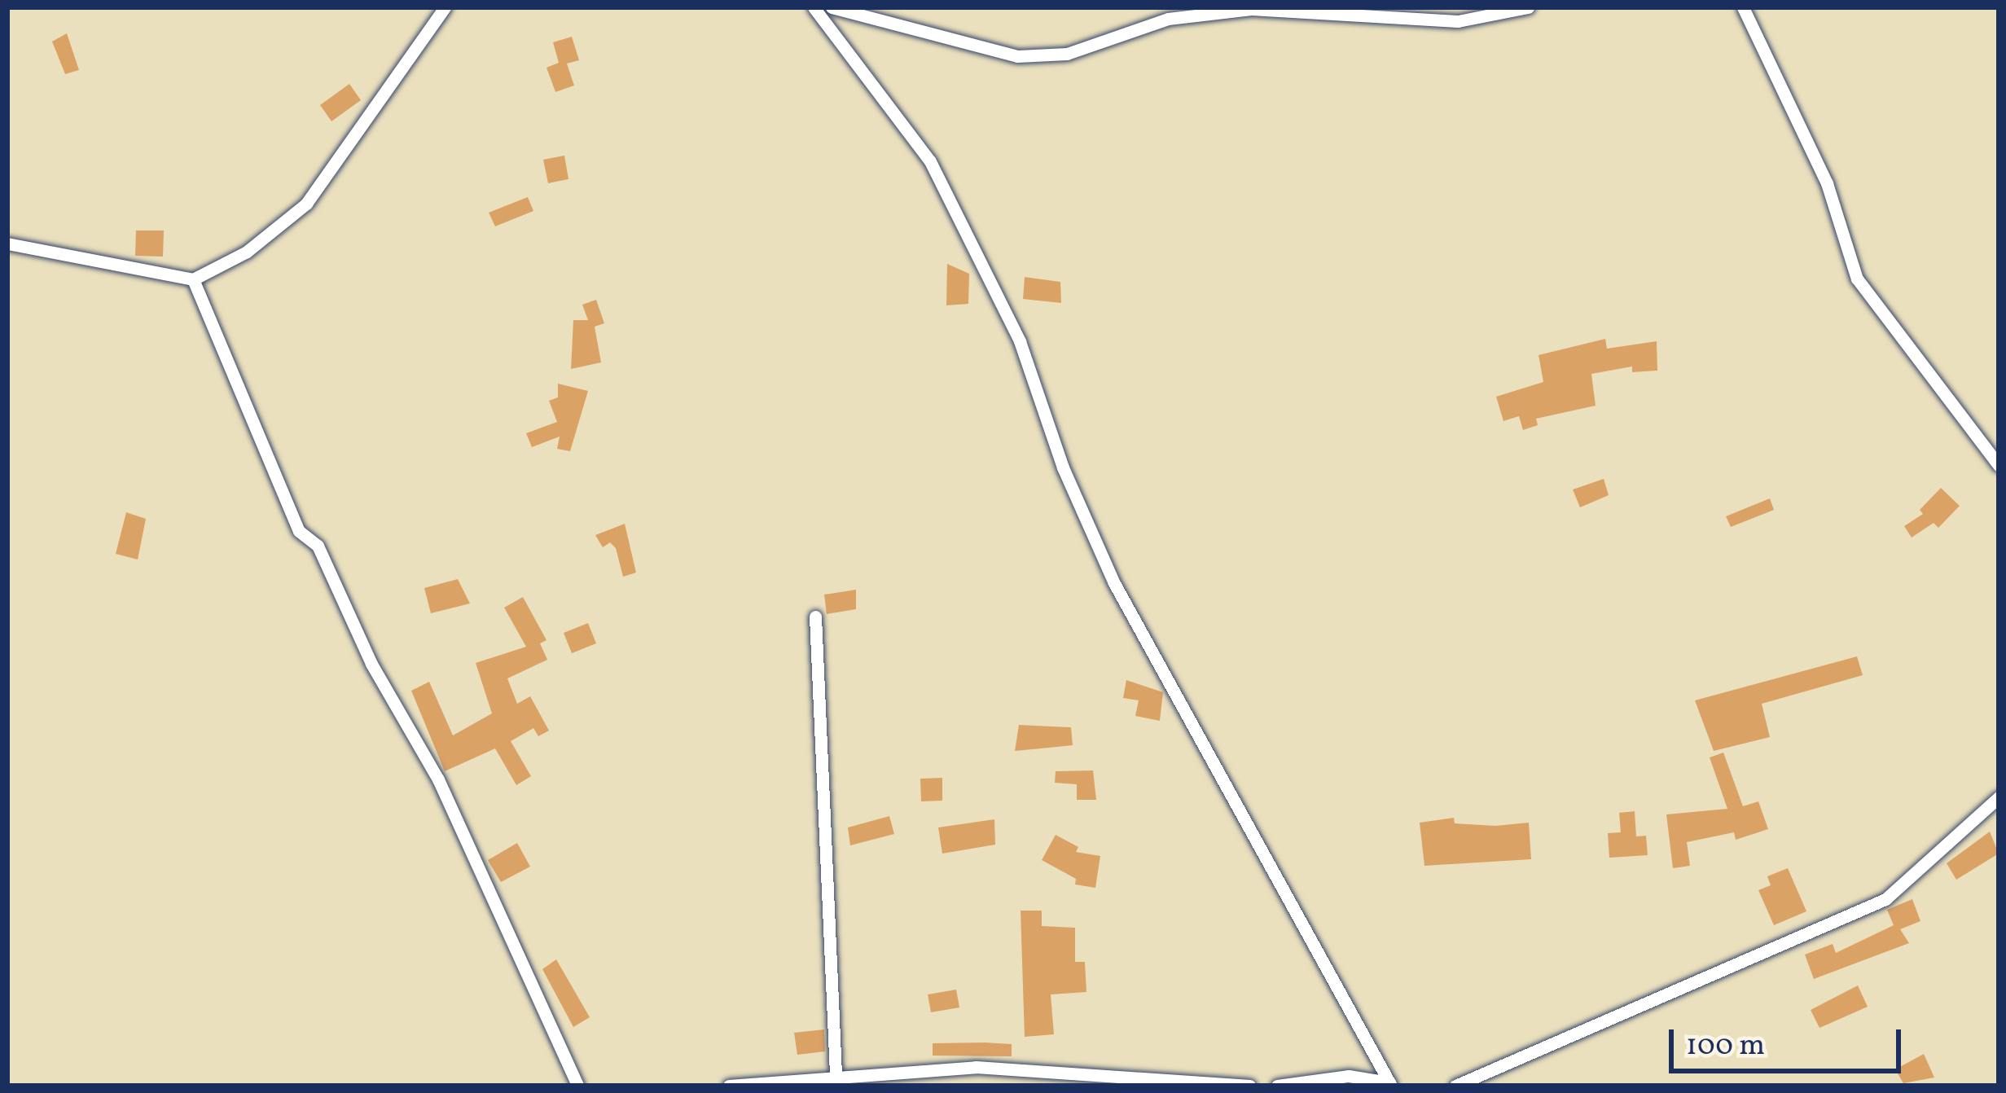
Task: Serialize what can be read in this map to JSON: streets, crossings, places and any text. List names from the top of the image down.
{
  "scale_bar": "100 m"
}
